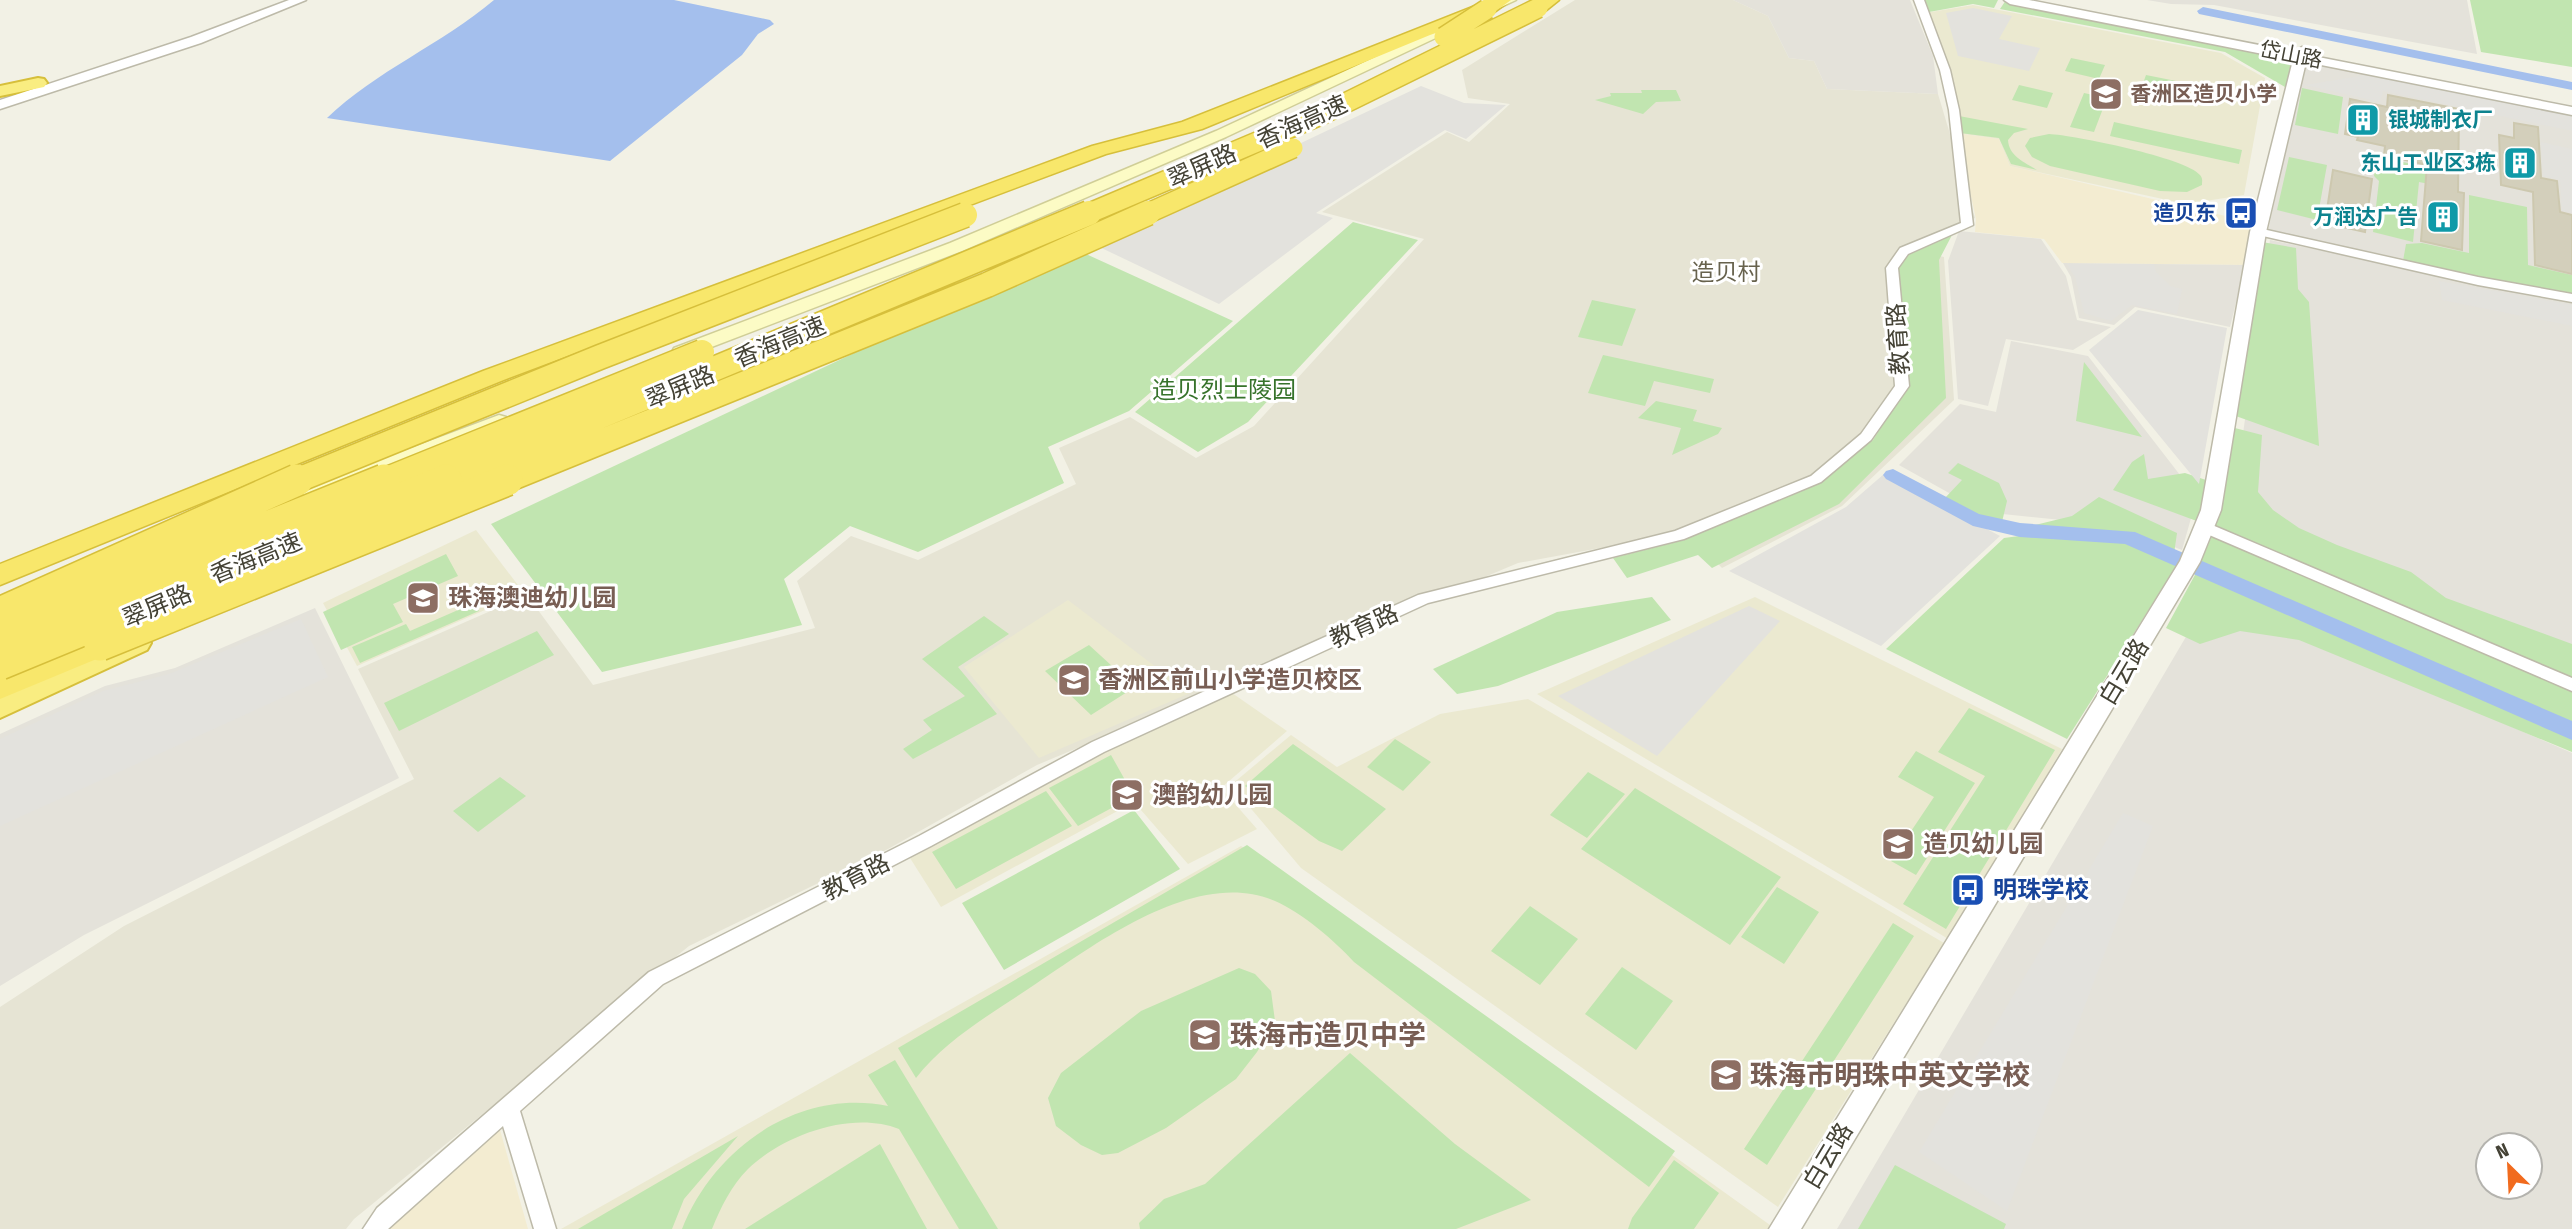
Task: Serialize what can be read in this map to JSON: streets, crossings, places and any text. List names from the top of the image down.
{
  "streets": {
    "highway": ["香海高速"],
    "main road": ["翠屏路"],
    "street": ["岱山路", "教育路", "白云路"]
  },
  "crossings": [
    ["岱山路", "白云路"],
    ["香海高速", "翠屏路"]
  ],
  "districts": ["造贝村"],
  "parks": ["造贝烈士陵园"],
  "places": {
    "school or university": [
      "香洲区造贝小学",
      "珠海澳迪幼儿园",
      "香洲区前山小学造贝校区",
      "澳韵幼儿园",
      "造贝幼儿园",
      "珠海市造贝中学",
      "珠海市明珠中英文学校"
    ],
    "building": ["银城制衣厂", "东山工业区3栋", "万润达广告"],
    "bus stop": ["造贝东", "明珠学校"]
  },
  "north": "top left"
}
